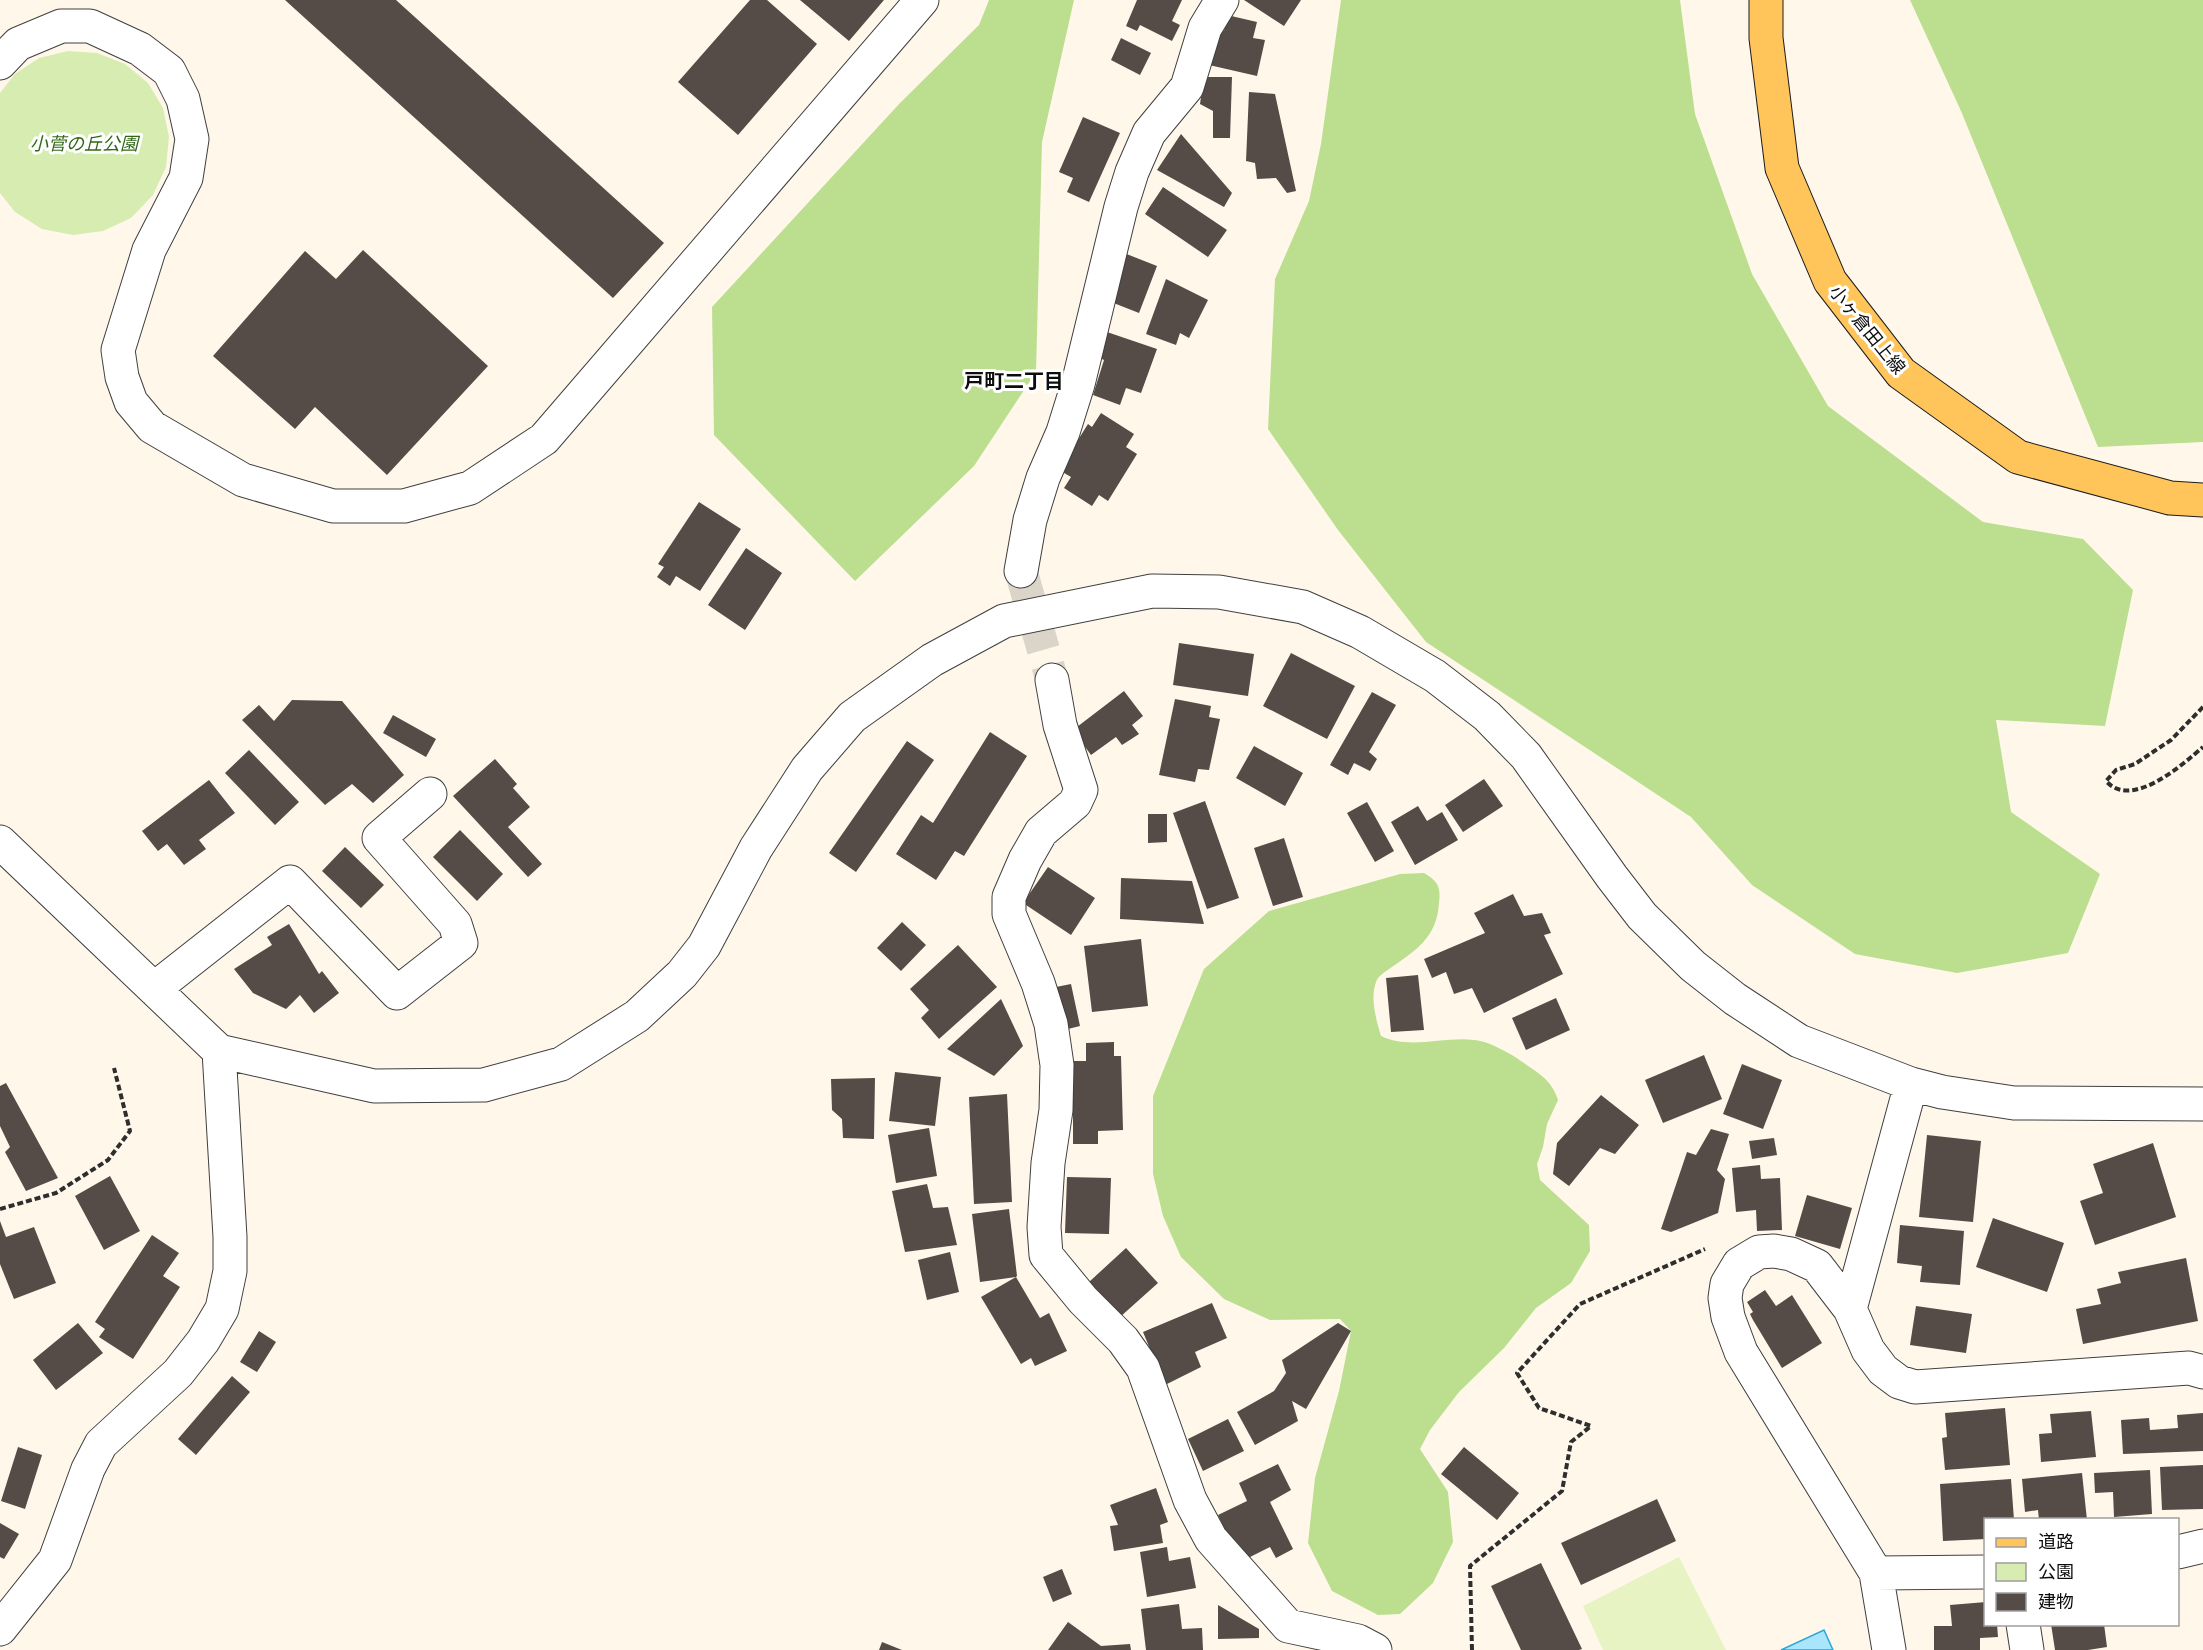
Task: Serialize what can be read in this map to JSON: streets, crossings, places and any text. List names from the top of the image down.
{
  "streets": {
    "main road": ["小ヶ倉田上線"]
  },
  "districts": ["戸町二丁目"],
  "parks": ["小菅の丘公園"],
  "legend": ["道路", "公園", "建物"]
}
